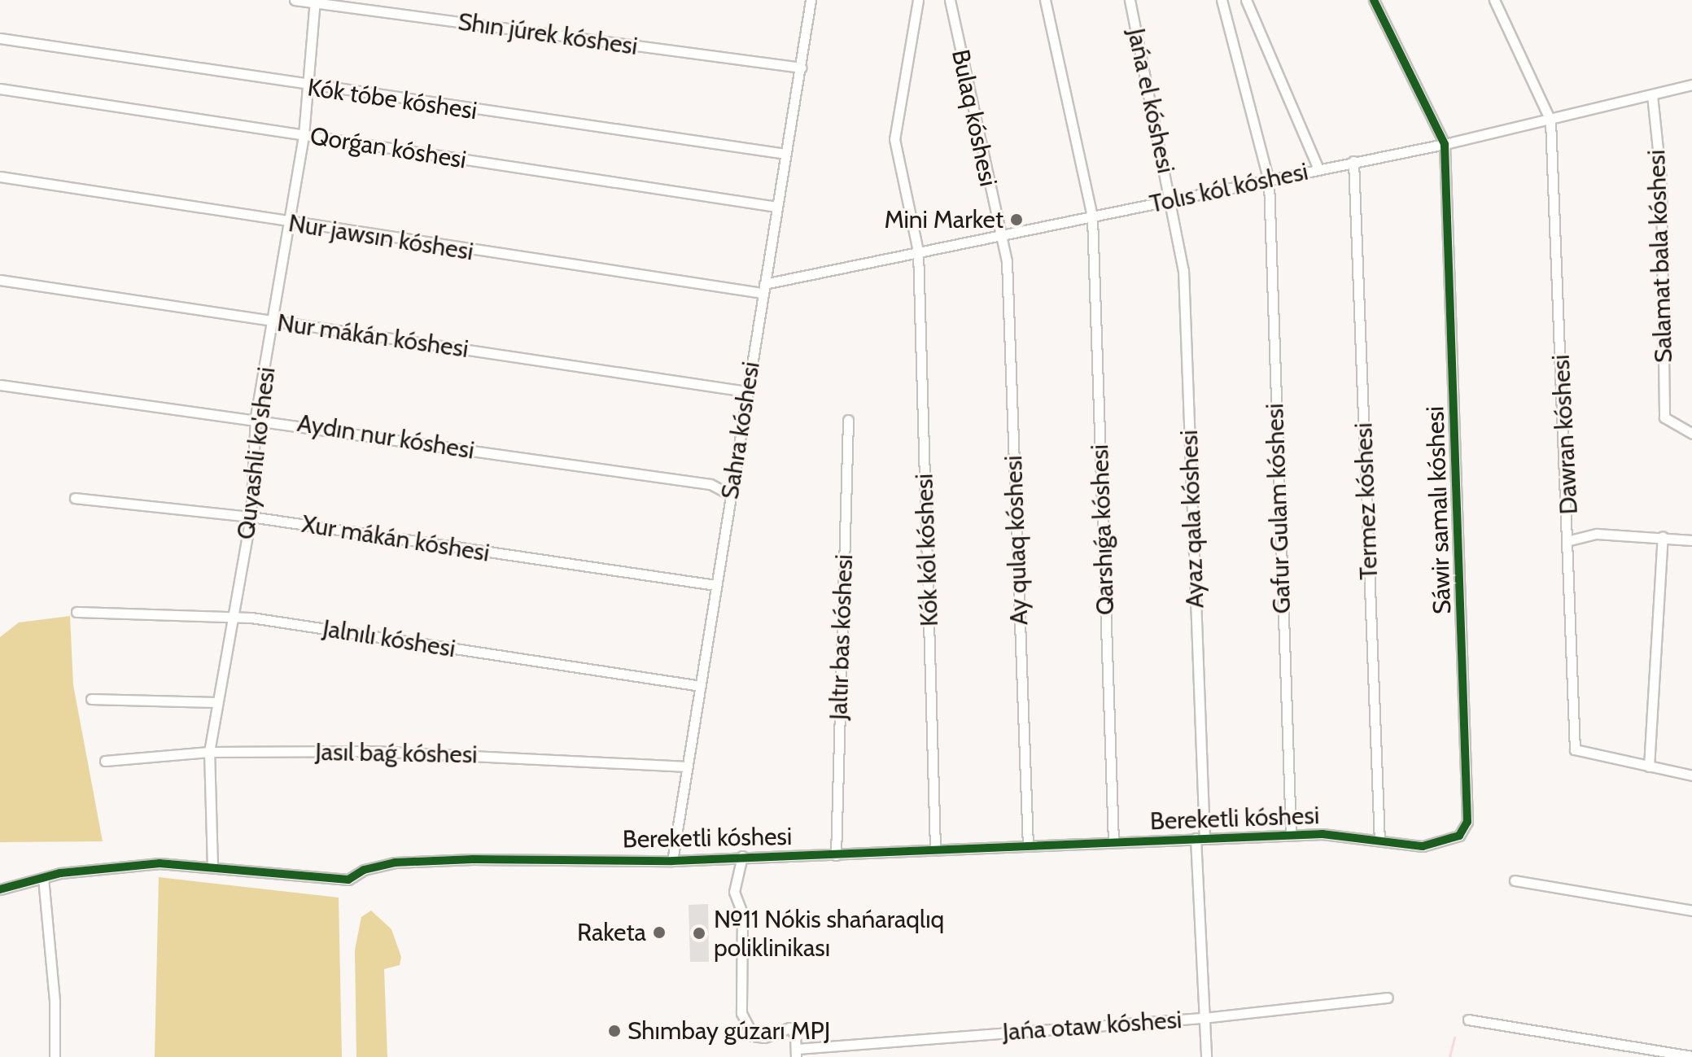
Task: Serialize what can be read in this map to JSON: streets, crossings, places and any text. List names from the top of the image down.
{
  "streets": {
    "street": [
      "Shın júrek kóshesi",
      "Kók tóbe kóshesi",
      "Jańa el kóshesi",
      "Bulaq kóshesi",
      "Qorǵan kóshesi",
      "Tolıs kól kóshesi",
      "Nur jawsın kóshesi",
      "Salamat bala kóshesi",
      "Nur mákán kóshesi",
      "Sahra kóshesi",
      "Dawran kóshesi",
      "Aydın nur kóshesi",
      "Quyashli ko'shesi",
      "Termez kóshesi",
      "Gafur Gulam kóshesi",
      "Sáwir samalı kóshesi",
      "Ayaz qala kóshesi",
      "Qarshıǵa kóshesi",
      "Xur mákán kóshesi",
      "Ay qulaq kóshesi",
      "Kók kól kóshesi",
      "Jaltır bas kóshesi",
      "Jalnılı kóshesi",
      "Jasıl baǵ kóshesi",
      "Bereketli kóshesi",
      "Jańa otaw kóshesi"
    ]
  },
  "crossings": [
    ["Shın júrek kóshesi", "Sahra kóshesi"],
    ["Shın júrek kóshesi", "Quyashli ko'shesi"],
    ["Kók tóbe kóshesi", "Sahra kóshesi"],
    ["Kók tóbe kóshesi", "Quyashli ko'shesi"],
    ["Jańa el kóshesi", "Tolıs kól kóshesi"],
    ["Jańa el kóshesi", "Ayaz qala kóshesi"],
    ["Bulaq kóshesi", "Tolıs kól kóshesi"],
    ["Bulaq kóshesi", "Ay qulaq kóshesi"],
    ["Qorǵan kóshesi", "Sahra kóshesi"],
    ["Qorǵan kóshesi", "Quyashli ko'shesi"],
    ["Tolıs kól kóshesi", "Nur jawsın kóshesi"],
    ["Tolıs kól kóshesi", "Salamat bala kóshesi"],
    ["Tolıs kól kóshesi", "Sahra kóshesi"],
    ["Tolıs kól kóshesi", "Dawran kóshesi"],
    ["Tolıs kól kóshesi", "Termez kóshesi"],
    ["Tolıs kól kóshesi", "Gafur Gulam kóshesi"],
    ["Tolıs kól kóshesi", "Sáwir samalı kóshesi"],
    ["Tolıs kól kóshesi", "Ayaz qala kóshesi"],
    ["Tolıs kól kóshesi", "Qarshıǵa kóshesi"],
    ["Tolıs kól kóshesi", "Ay qulaq kóshesi"],
    ["Tolıs kól kóshesi", "Kók kól kóshesi"],
    ["Nur jawsın kóshesi", "Sahra kóshesi"],
    ["Nur jawsın kóshesi", "Quyashli ko'shesi"],
    ["Nur mákán kóshesi", "Sahra kóshesi"],
    ["Nur mákán kóshesi", "Quyashli ko'shesi"],
    ["Sahra kóshesi", "Aydın nur kóshesi"],
    ["Sahra kóshesi", "Xur mákán kóshesi"],
    ["Sahra kóshesi", "Jalnılı kóshesi"],
    ["Sahra kóshesi", "Jasıl baǵ kóshesi"],
    ["Sahra kóshesi", "Bereketli kóshesi"],
    ["Aydın nur kóshesi", "Quyashli ko'shesi"],
    ["Quyashli ko'shesi", "Xur mákán kóshesi"],
    ["Quyashli ko'shesi", "Jalnılı kóshesi"],
    ["Quyashli ko'shesi", "Jasıl baǵ kóshesi"],
    ["Quyashli ko'shesi", "Bereketli kóshesi"],
    ["Termez kóshesi", "Bereketli kóshesi"],
    ["Gafur Gulam kóshesi", "Bereketli kóshesi"],
    ["Sáwir samalı kóshesi", "Bereketli kóshesi"],
    ["Ayaz qala kóshesi", "Bereketli kóshesi"],
    ["Ayaz qala kóshesi", "Jańa otaw kóshesi"],
    ["Qarshıǵa kóshesi", "Bereketli kóshesi"],
    ["Ay qulaq kóshesi", "Bereketli kóshesi"],
    ["Kók kól kóshesi", "Bereketli kóshesi"],
    ["Jaltır bas kóshesi", "Bereketli kóshesi"]
  ],
  "places": [
    "Mini Market",
    "Raketa",
    "№11 Nókis shańaraqlıq poliklinikası",
    "Shımbay gúzarı MPJ"
  ]
}
